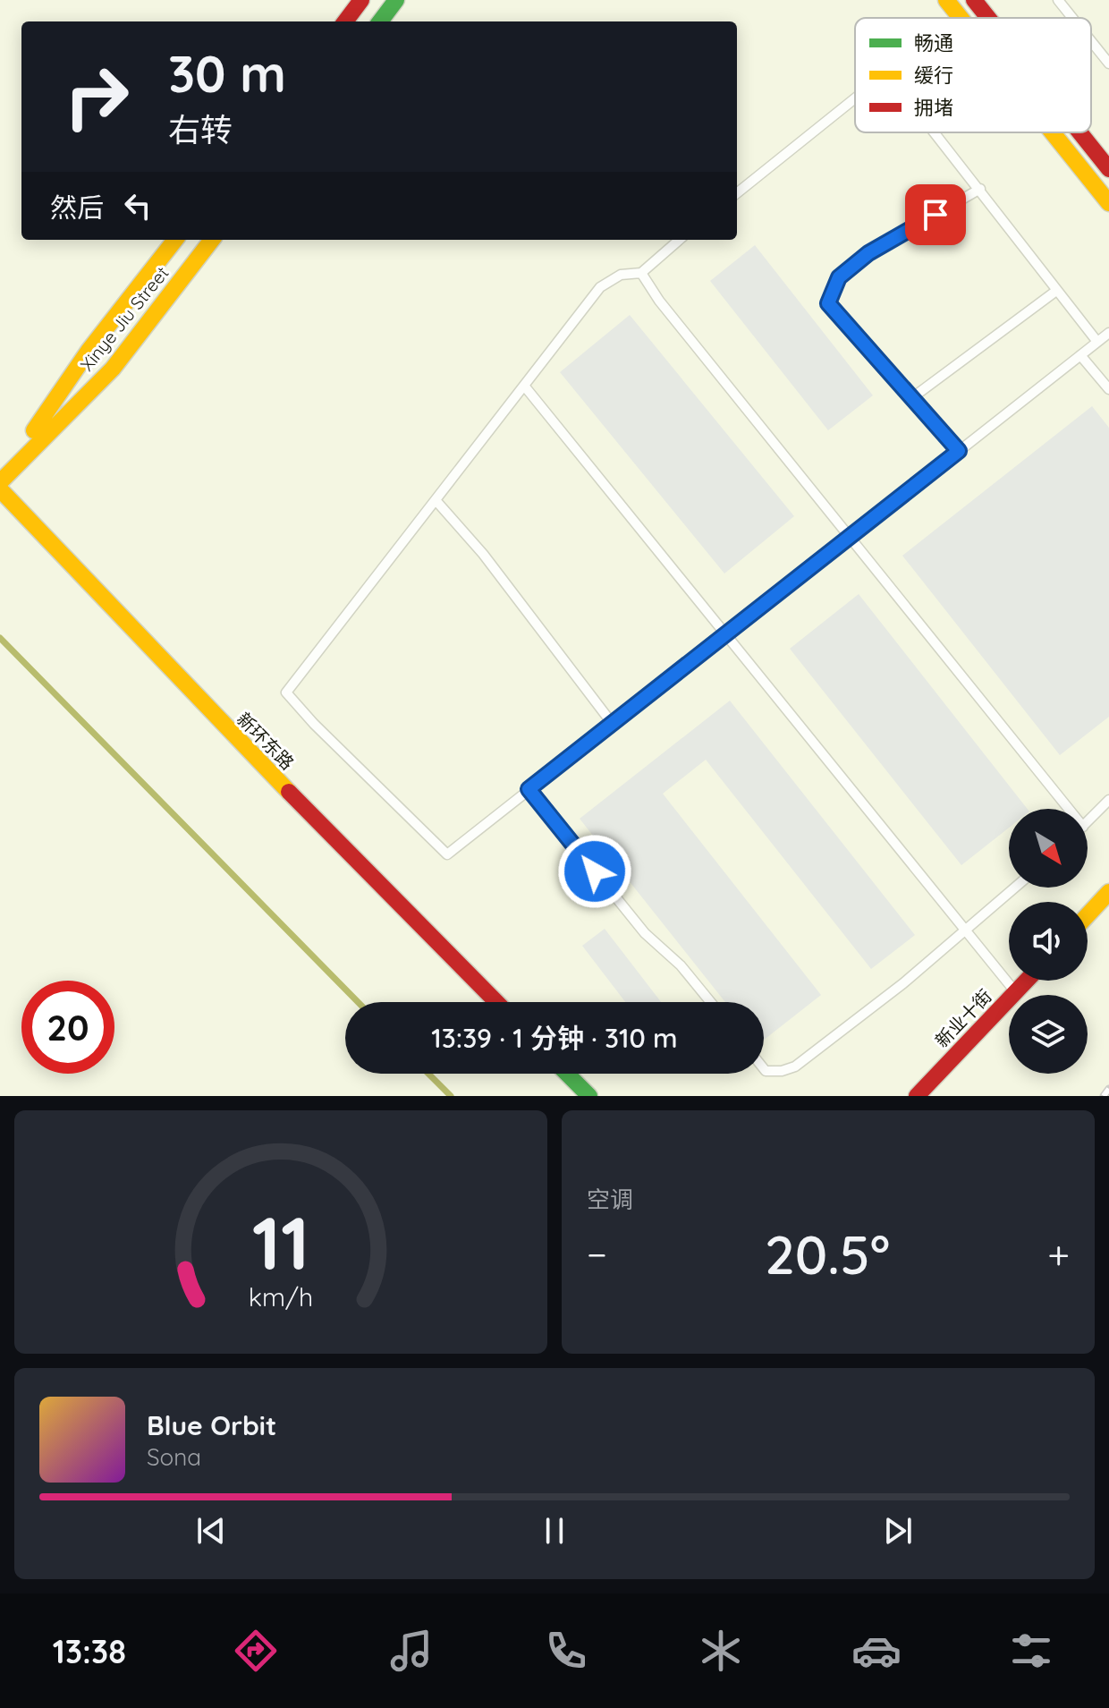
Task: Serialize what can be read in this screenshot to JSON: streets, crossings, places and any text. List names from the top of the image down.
{
  "streets": {
    "street": ["Xinye Jiu Street", "新环东路", "新业十街"]
  },
  "legend": ["畅通", "缓行", "拥堵"],
  "north": "bottom right",
  "page": {
    "turn": ["30 m", "右转"],
    "then": "然后",
    "limit": "20",
    "trip": "13:39 · 1 分钟 · 310 m",
    "tile": "空调",
    "heat": ["−", "20.5°", "+"],
    "song": ["Blue Orbit", "Sona"],
    "tabs": "13:38",
    "gauge": ["11", "km/h"]
  }
}
